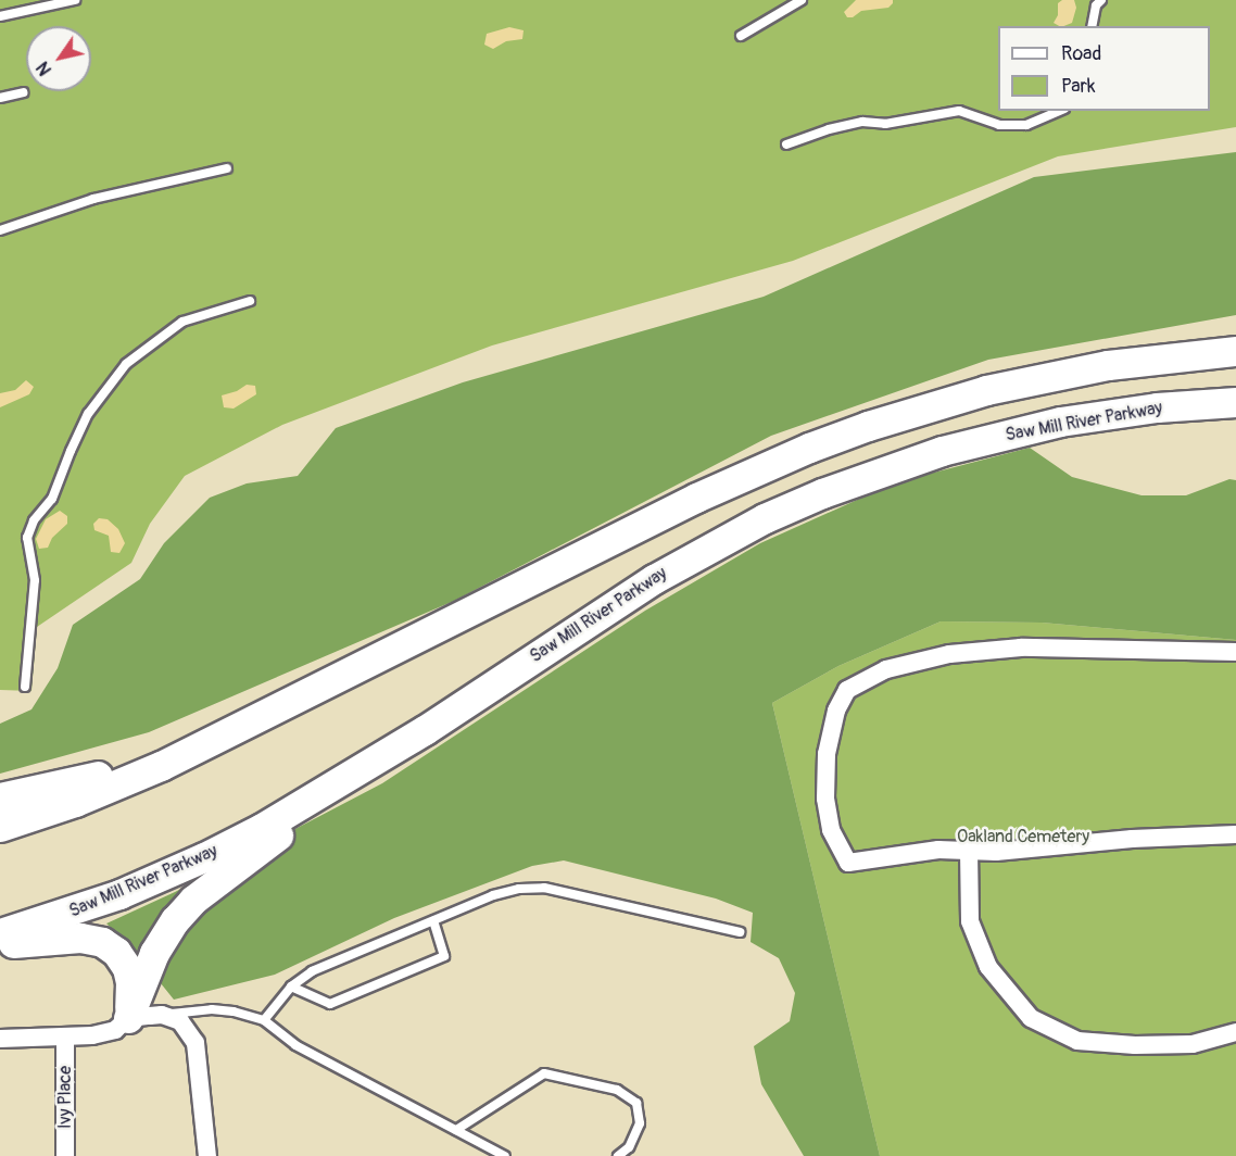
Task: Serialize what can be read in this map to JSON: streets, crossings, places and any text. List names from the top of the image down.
{
  "streets": {
    "highway": ["Saw Mill River Parkway"],
    "street": ["Ivy Place"]
  },
  "parks": ["Oakland Cemetery"],
  "legend": ["Road", "Park"],
  "north": "bottom left"
}
